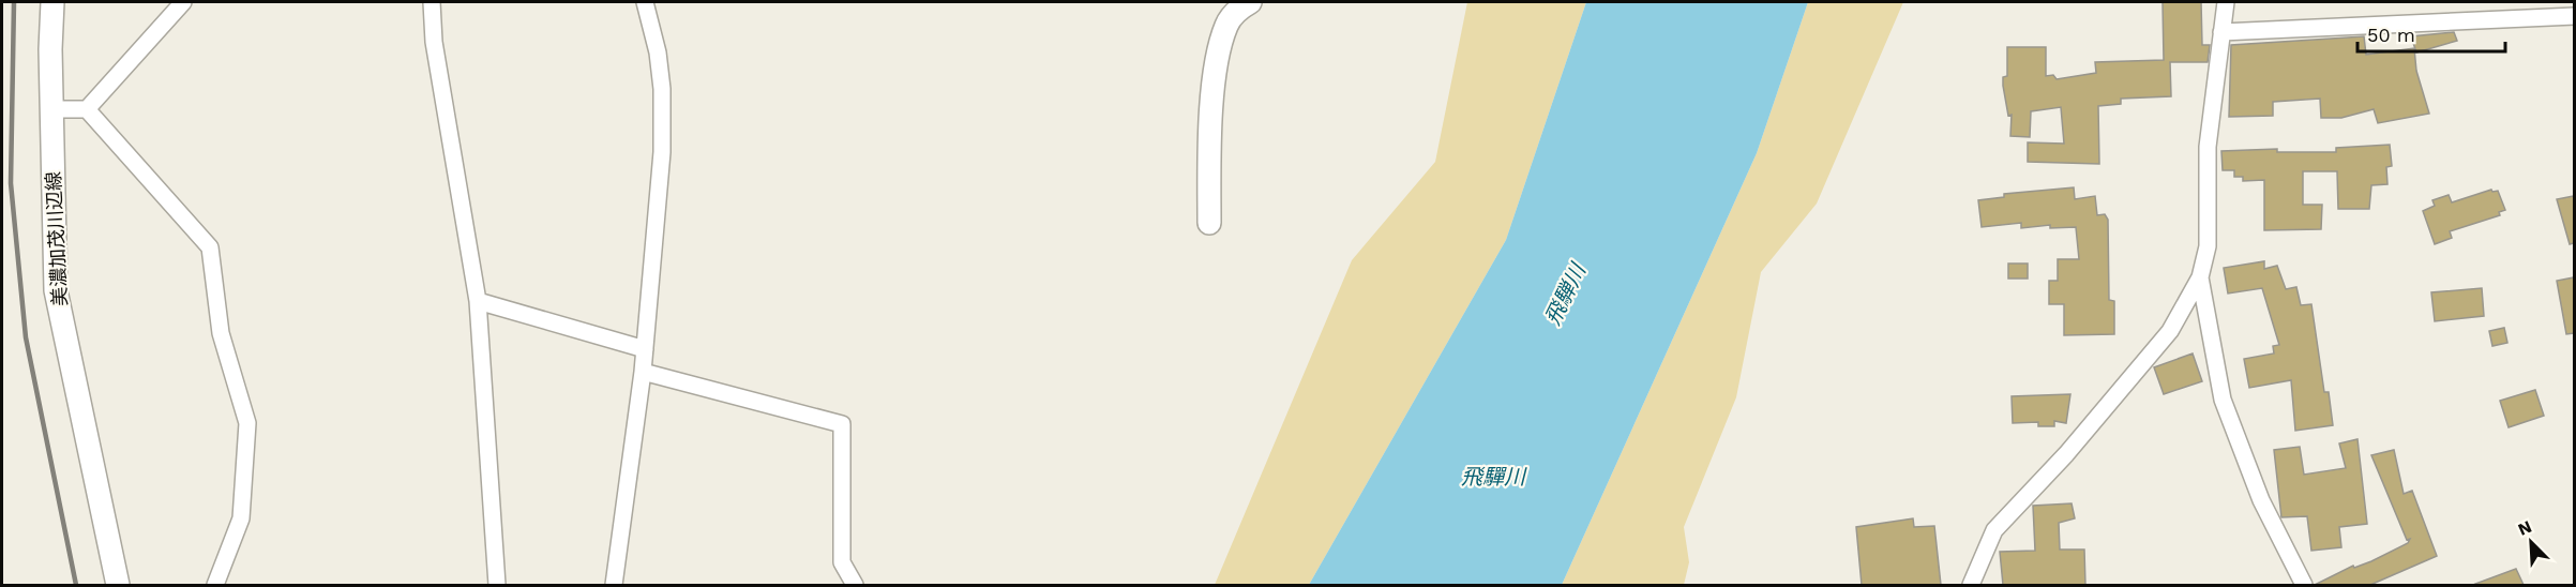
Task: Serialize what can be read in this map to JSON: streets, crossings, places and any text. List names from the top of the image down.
{
  "streets": {
    "main road": ["美濃加茂川辺線"]
  },
  "water": ["飛騨川", "飛驒川"],
  "scale_bar": "50 m",
  "north": "top left"
}
